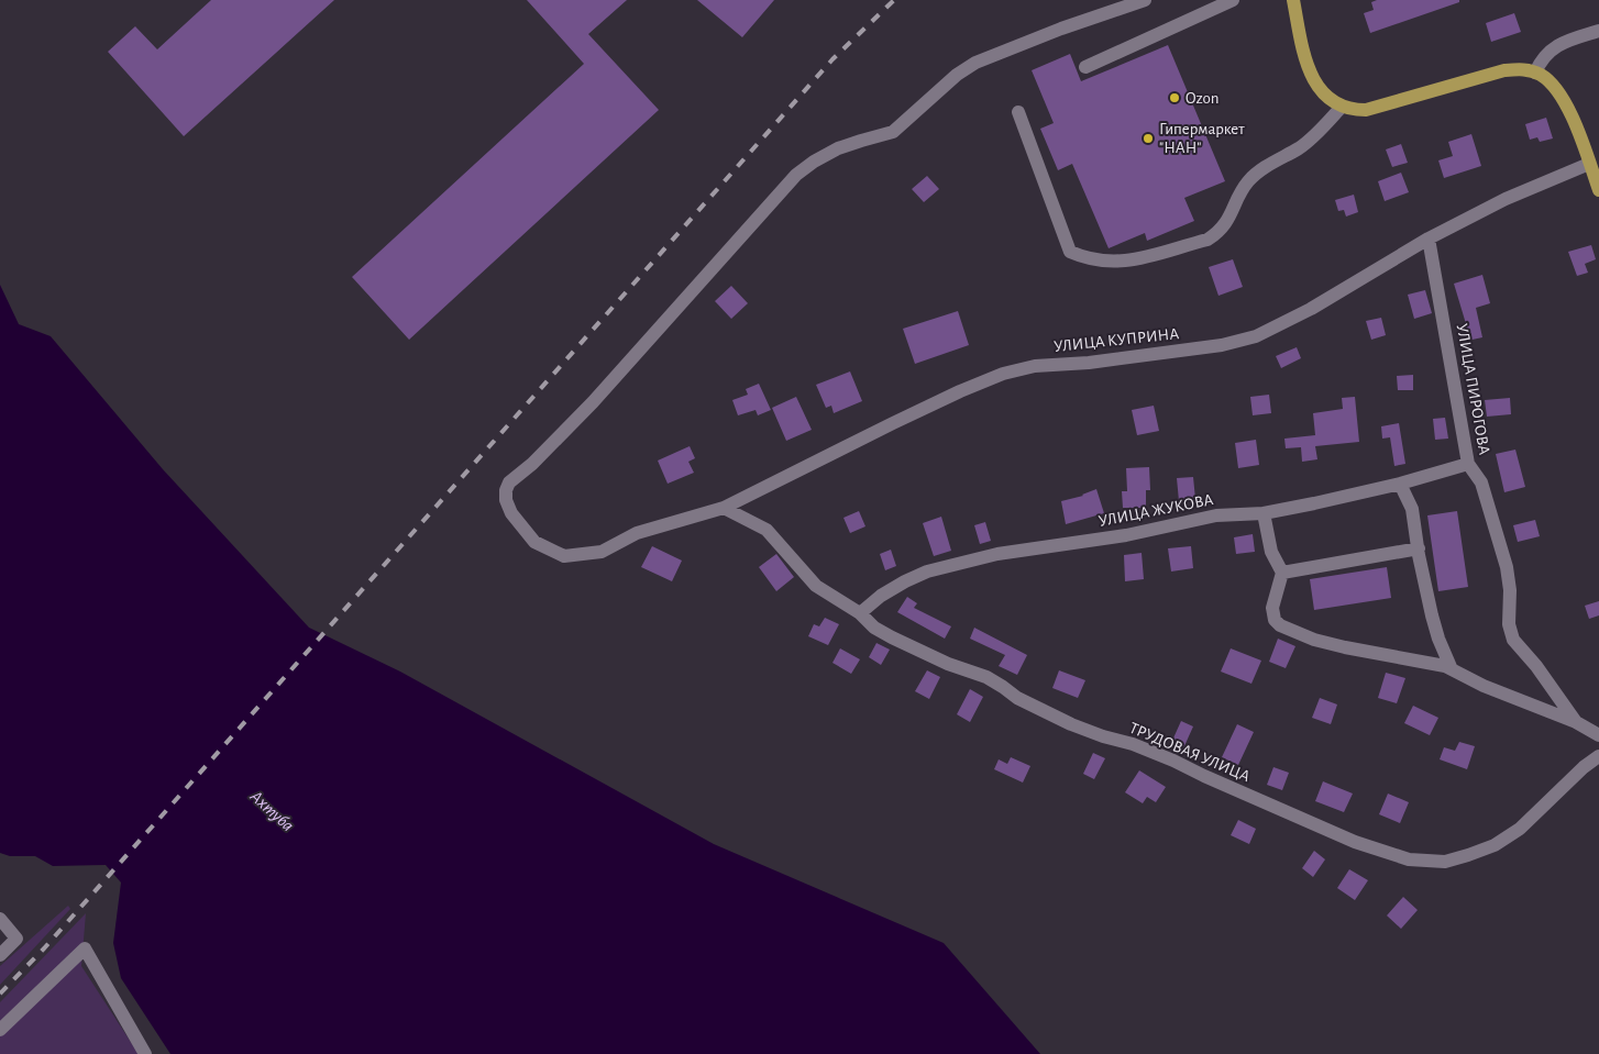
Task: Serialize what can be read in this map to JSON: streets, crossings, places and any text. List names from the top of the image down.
{
  "streets": {
    "street": [
      "УЛИЦА КУПРИНА",
      "УЛИЦА ПИРОГОВА",
      "УЛИЦА ЖУКОВА",
      "ТРУДОВАЯ УЛИЦА"
    ]
  },
  "crossings": [
    ["УЛИЦА КУПРИНА", "УЛИЦА ПИРОГОВА"],
    ["УЛИЦА КУПРИНА", "ТРУДОВАЯ УЛИЦА"],
    ["УЛИЦА ПИРОГОВА", "УЛИЦА ЖУКОВА"],
    ["УЛИЦА ЖУКОВА", "ТРУДОВАЯ УЛИЦА"]
  ],
  "water": ["Ахтуба"],
  "places": ["Ozon", "Гипермаркет \"НАН\""]
}
